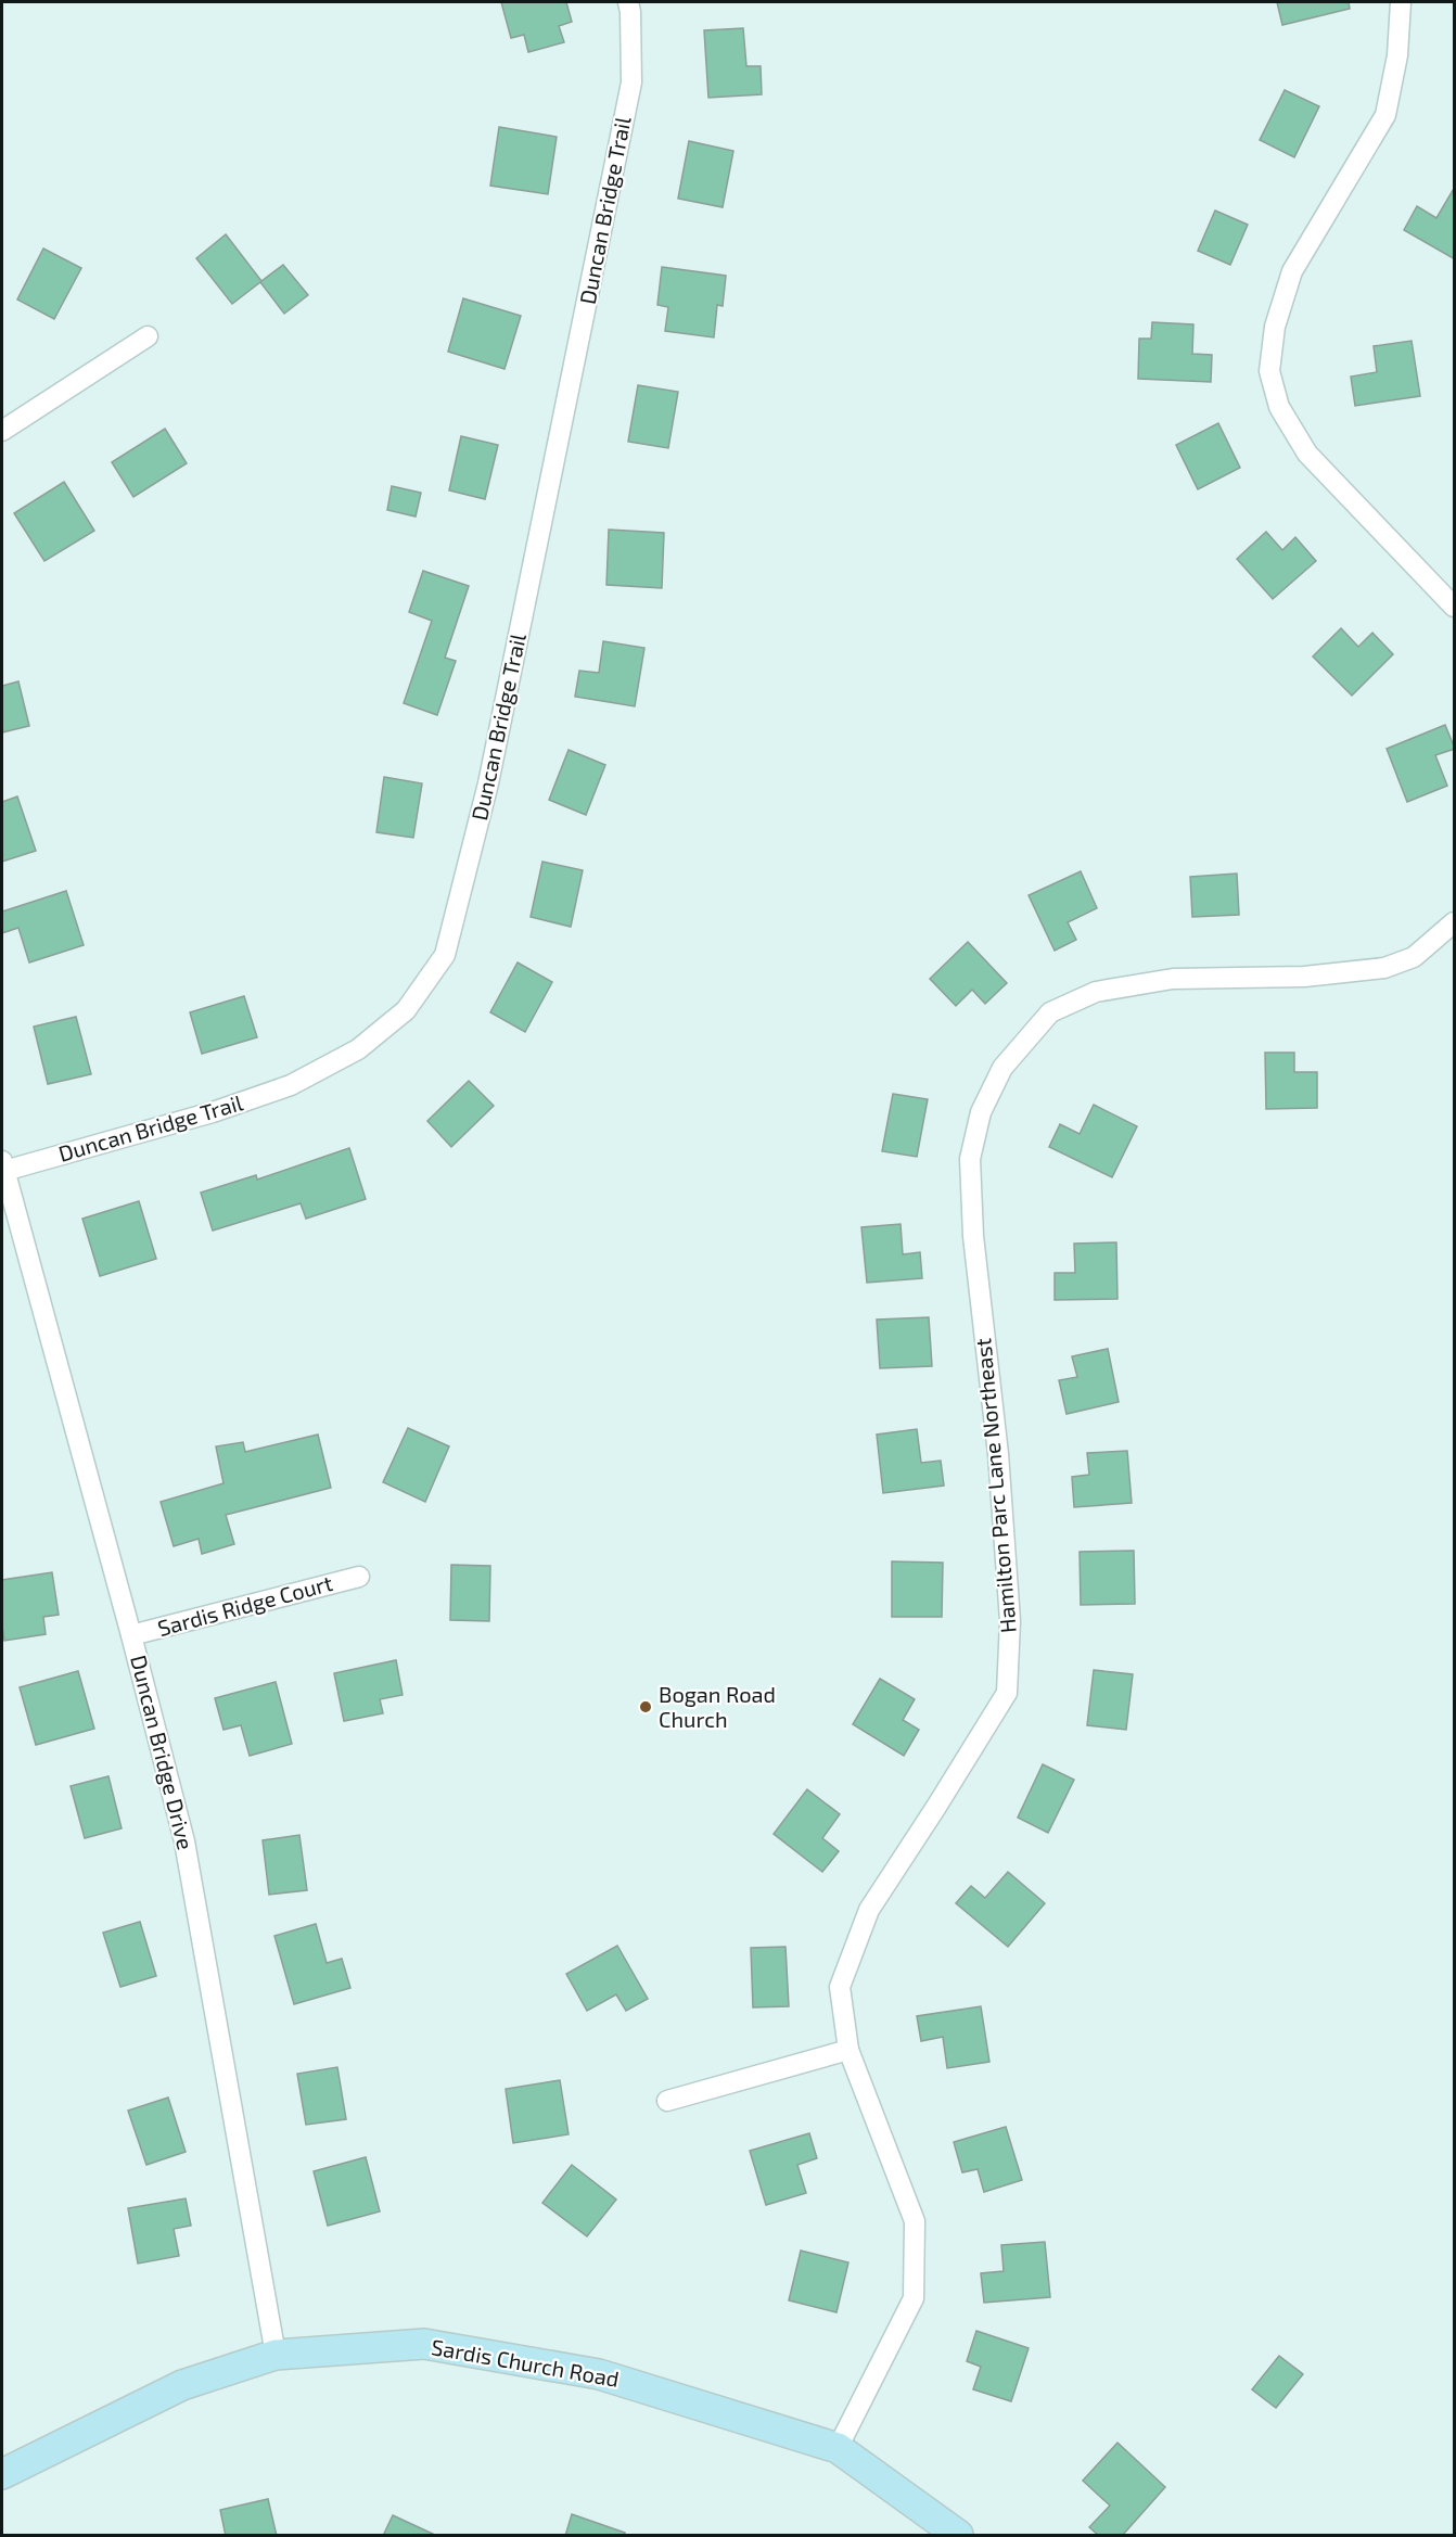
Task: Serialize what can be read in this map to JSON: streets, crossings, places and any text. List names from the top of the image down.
{
  "streets": {
    "street": [
      "Duncan Bridge Trail",
      "Hamilton Parc Lane Northeast",
      "Sardis Ridge Court",
      "Duncan Bridge Drive",
      "Sardis Church Road"
    ]
  },
  "crossings": [
    ["Duncan Bridge Trail", "Duncan Bridge Drive"],
    ["Hamilton Parc Lane Northeast", "Sardis Church Road"],
    ["Sardis Ridge Court", "Duncan Bridge Drive"],
    ["Duncan Bridge Drive", "Sardis Church Road"]
  ],
  "places": ["Bogan Road Church"]
}
